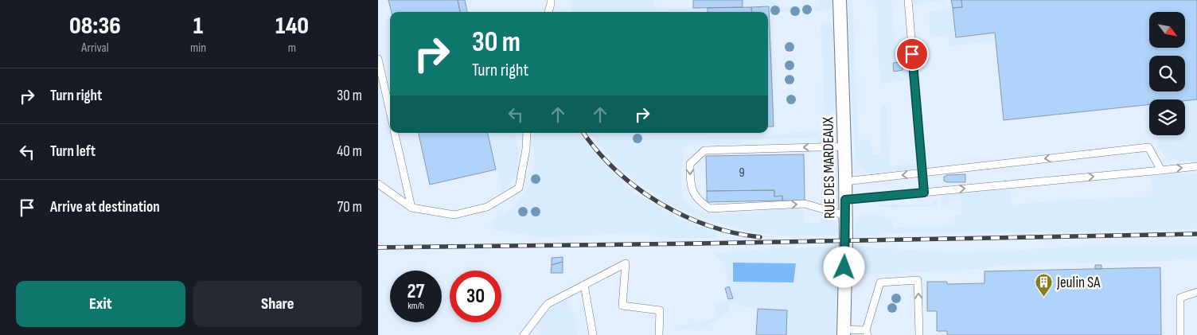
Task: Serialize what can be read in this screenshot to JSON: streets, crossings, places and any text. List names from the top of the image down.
{
  "streets": {
    "street": ["RUE DES MARDEAUX"]
  },
  "places": {
    "building": ["Jeulin SA"]
  },
  "house_numbers": ["9"],
  "north": "bottom right",
  "page": {
    "eta": [
      "08:36",
      "Arrival",
      "1",
      "min",
      "140",
      "m"
    ],
    "turn": ["30 m", "Turn right"],
    "list": [
      {
        "name": "Turn right",
        "value": "30 m"
      },
      {
        "name": "Turn left",
        "value": "40 m"
      },
      {
        "name": "Arrive at destination",
        "value": "70 m"
      }
    ],
    "speed": "27 km/h",
    "limit": "30",
    "buttons": ["Exit", "Share"]
  }
}
